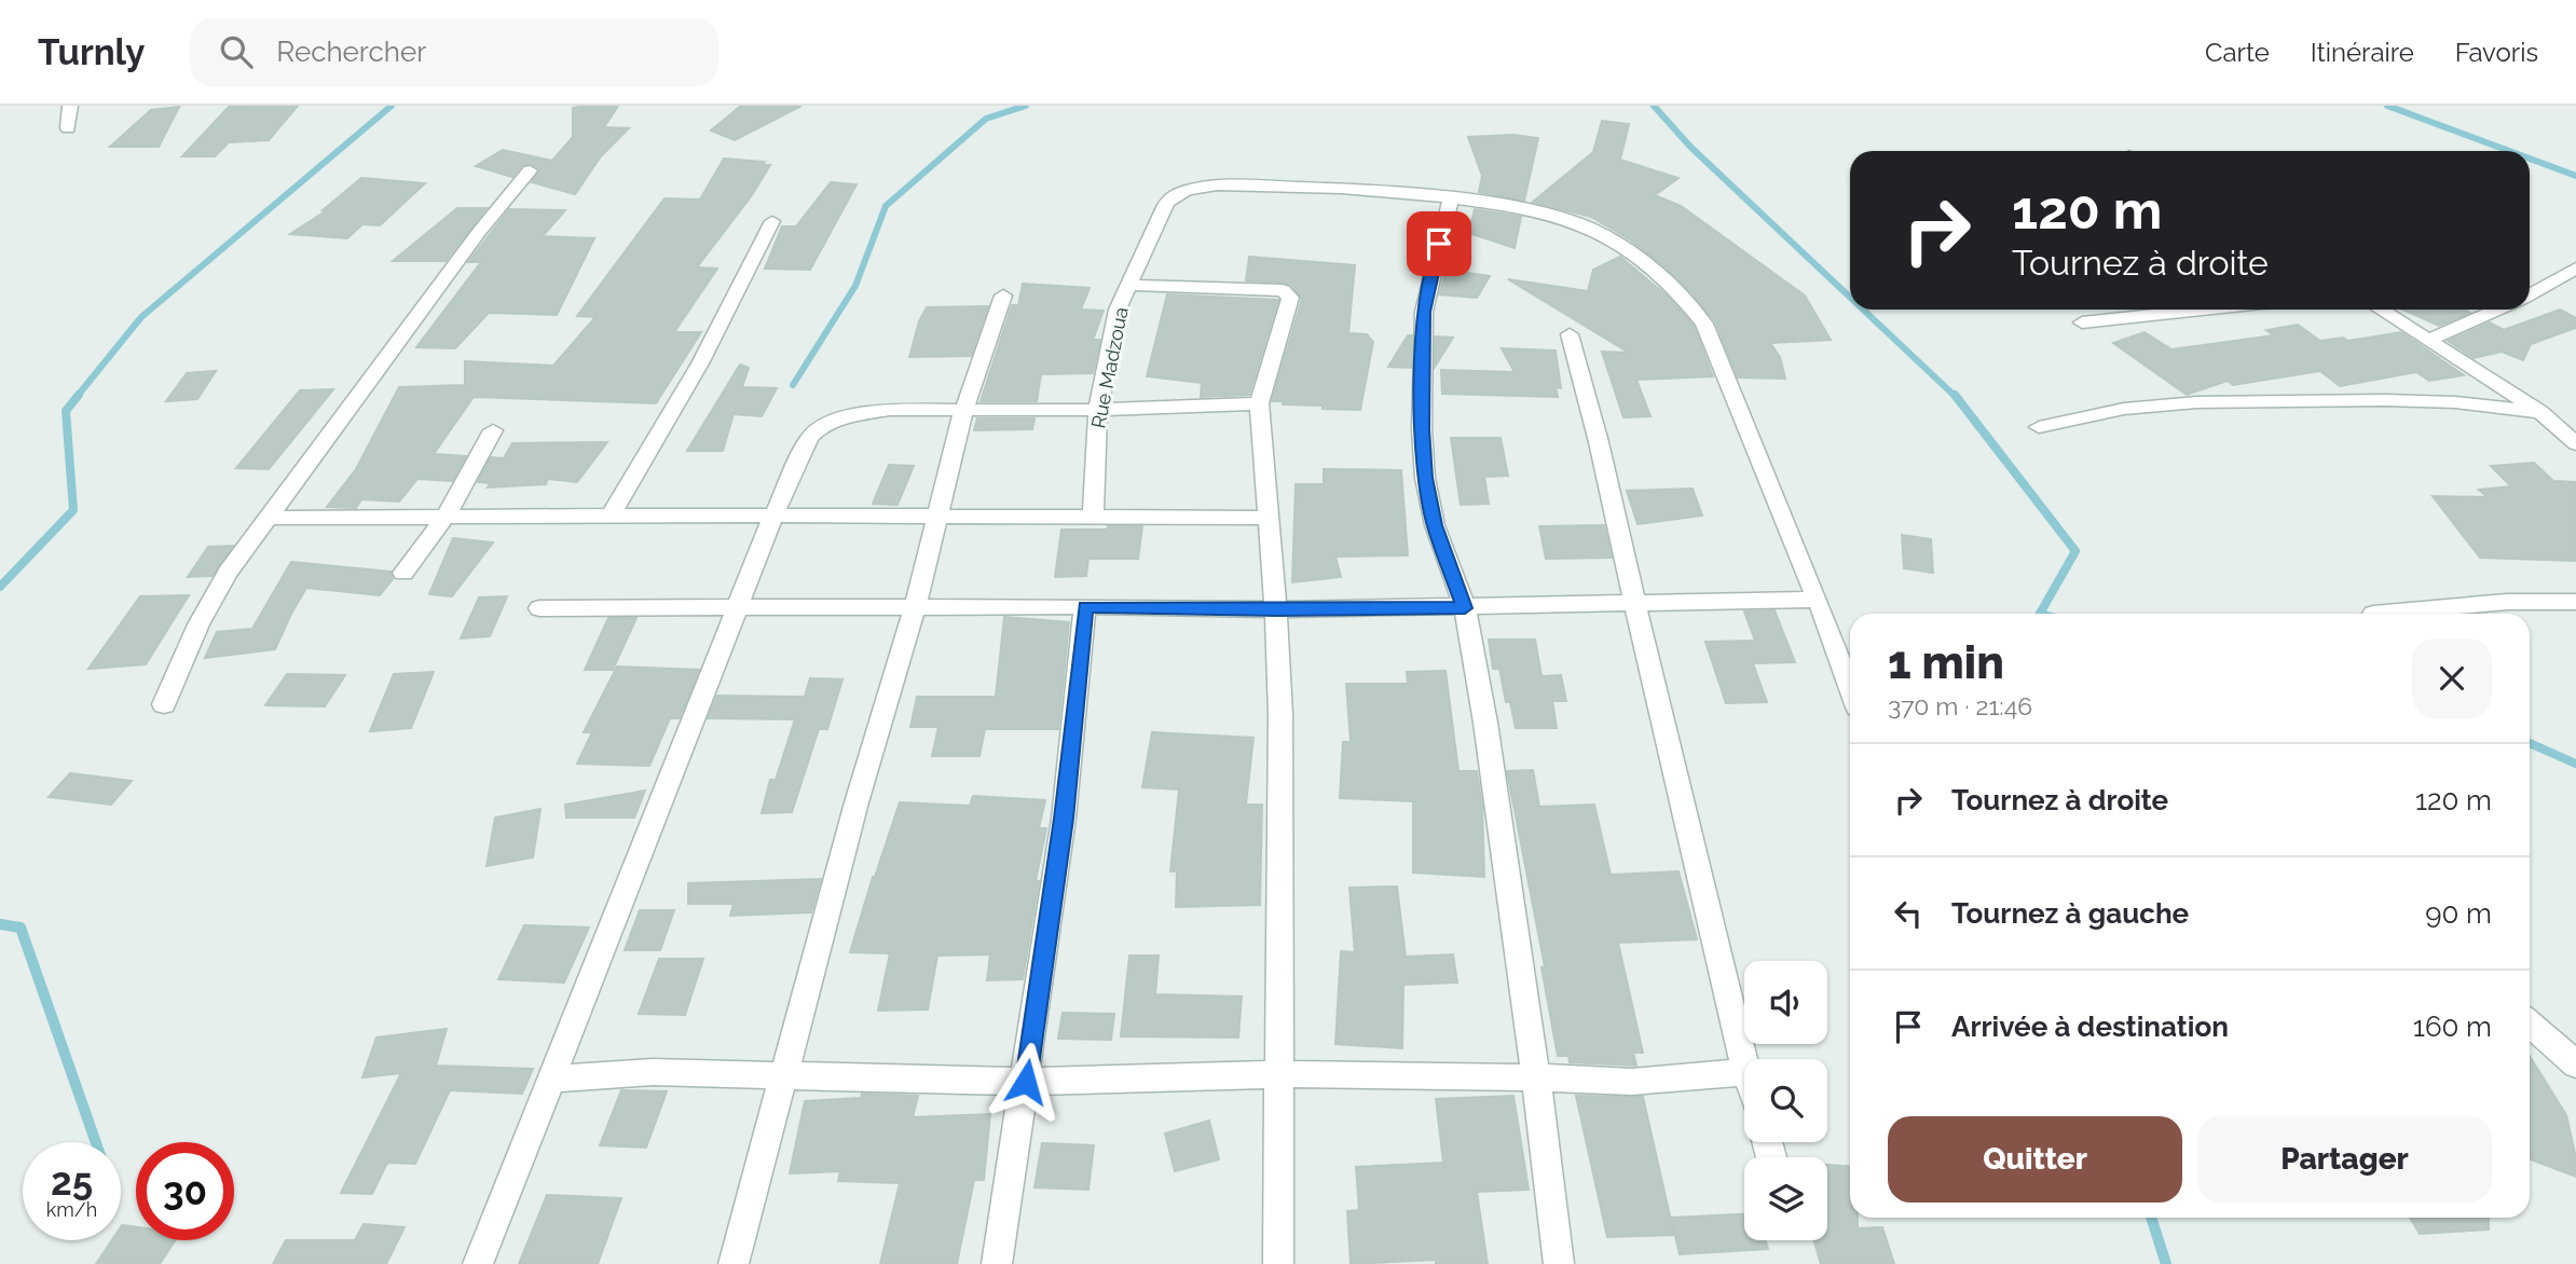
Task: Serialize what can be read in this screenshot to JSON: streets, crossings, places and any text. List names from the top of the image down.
{
  "streets": {
    "street": ["Rue Madzoua"]
  },
  "page": {
    "header": "Turnly",
    "search": "Rechercher",
    "nav": ["Carte", "Itinéraire", "Favoris"],
    "turn": ["120 m", "Tournez à droite"],
    "heading": ["1 min", "370 m · 21:46"],
    "list": [
      {
        "name": "Tournez à droite",
        "value": "120 m"
      },
      {
        "name": "Tournez à gauche",
        "value": "90 m"
      },
      {
        "name": "Arrivée à destination",
        "value": "160 m"
      }
    ],
    "buttons": ["Quitter", "Partager"],
    "speed": "25 km/h",
    "limit": "30"
  }
}
